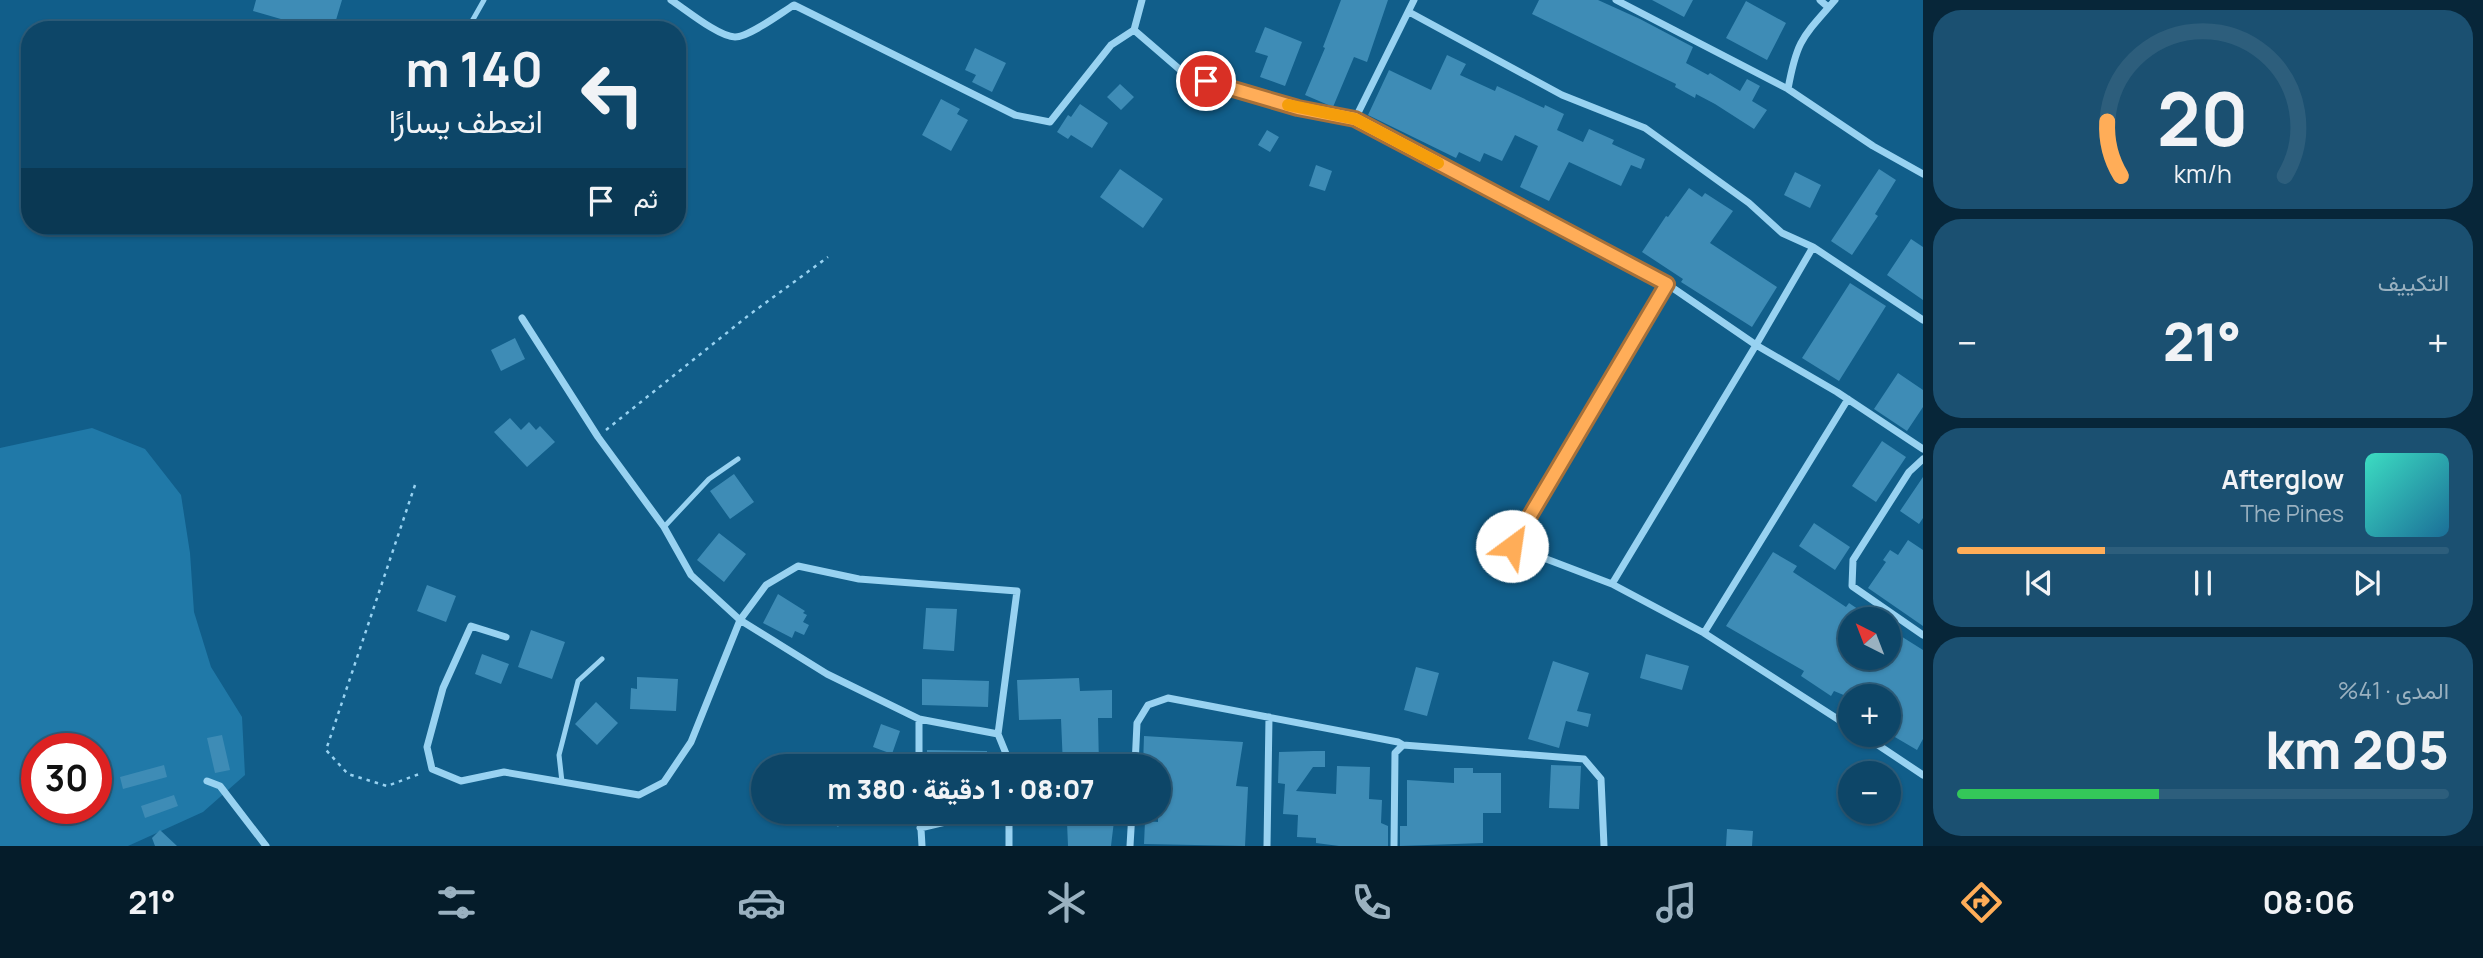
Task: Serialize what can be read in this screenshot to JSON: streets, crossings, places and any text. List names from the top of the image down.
{
  "north": "top left",
  "page": {
    "turn": ["140 m", "انعطف يسارًا"],
    "then": "ثم",
    "tile": [
      "التكييف",
      ["المدى · 41%", "205 km"]
    ],
    "heat": ["−", "21°", "+"],
    "song": ["Afterglow", "The Pines"],
    "map_buttons": ["+", "−"],
    "limit": "30",
    "trip": "08:07 · 1 دقيقة · 380 m",
    "tabs": ["08:06", "21°"],
    "gauge": ["20", "km/h"]
  }
}
